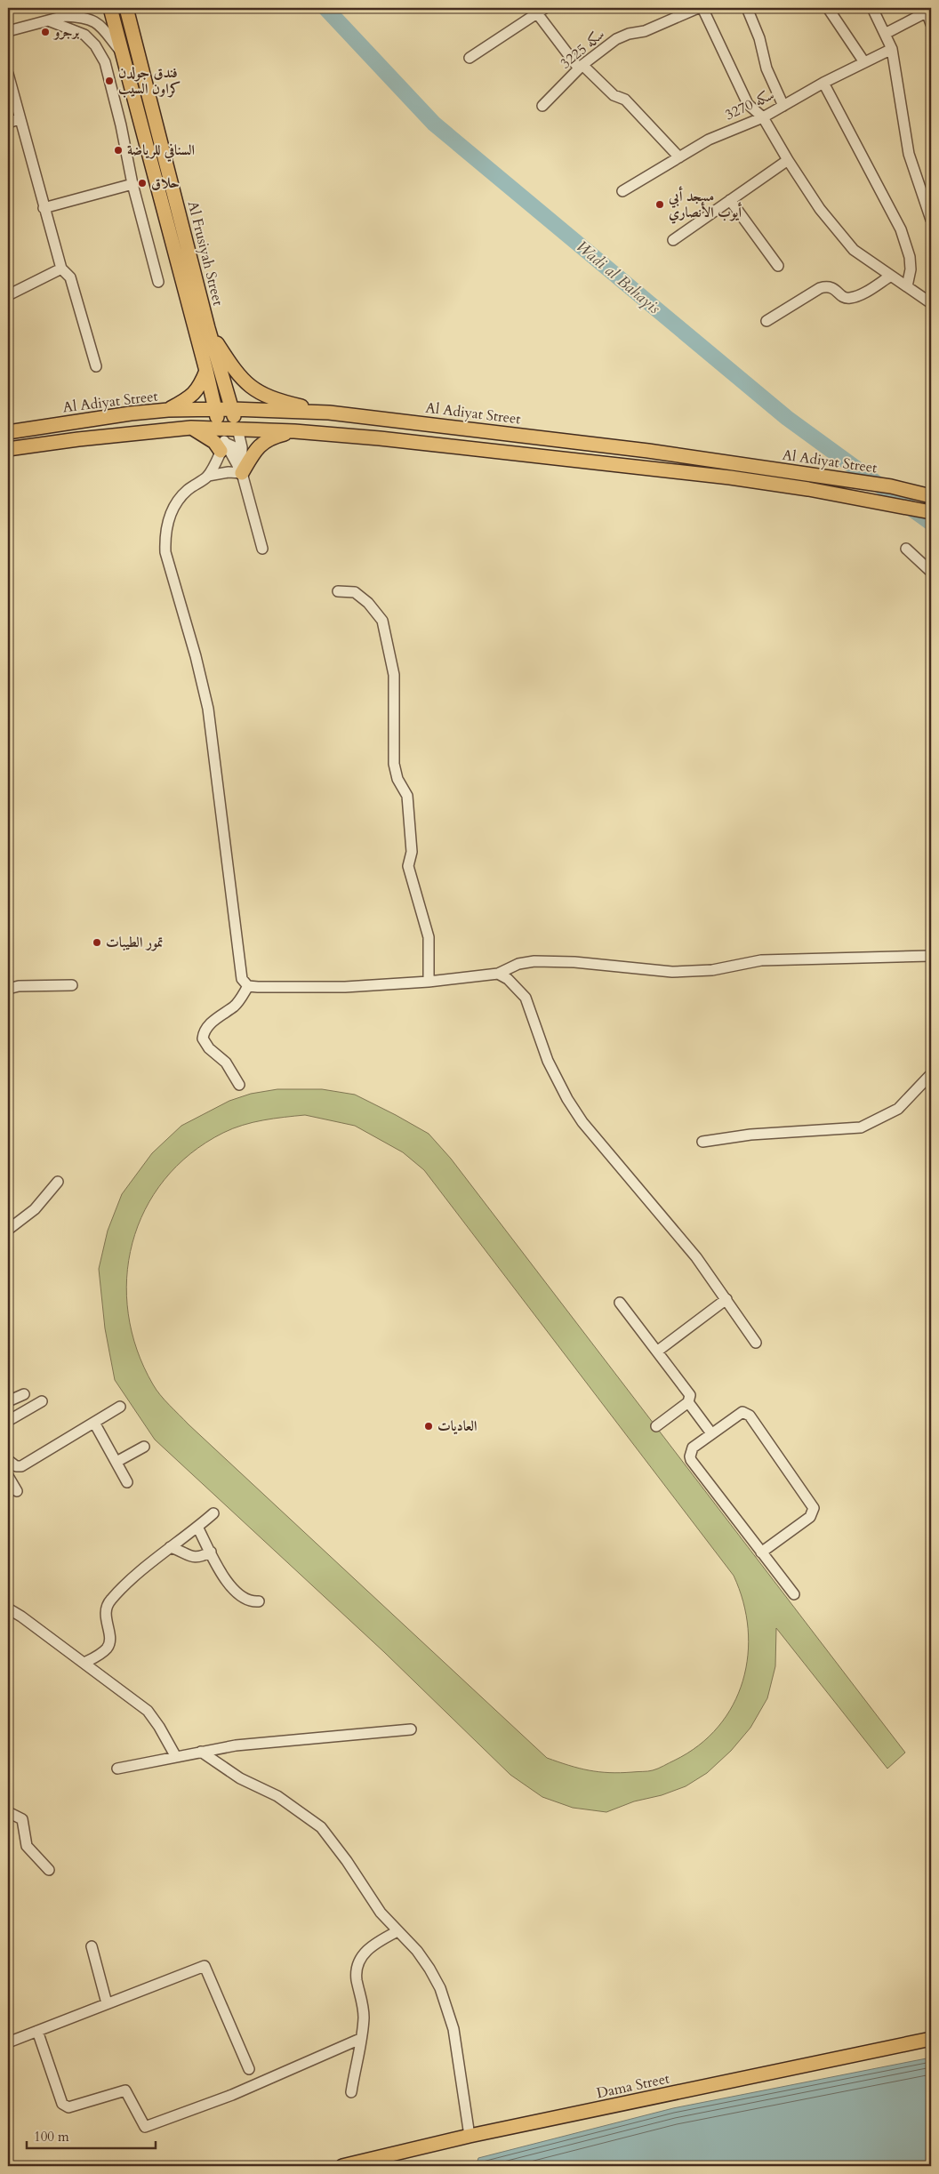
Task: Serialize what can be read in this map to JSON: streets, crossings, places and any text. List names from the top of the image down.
{
  "streets": {
    "main road": ["Al Frusiyah Street", "Al Adiyat Street", "Dama Street"],
    "street": ["سكه 3225", "سكه 3270"]
  },
  "crossings": [
    ["Al Frusiyah Street", "Al Adiyat Street"]
  ],
  "water": ["Wadi al Bahayis"],
  "places": [
    "برجرو",
    "فندق جولدن كراون السيب",
    "السنافي للرياضة",
    "حلاق",
    "مسجد أبي أيوب الأنصاري",
    "تمور الطيبات",
    "العاديات"
  ],
  "scale_bar": "100 m"
}
